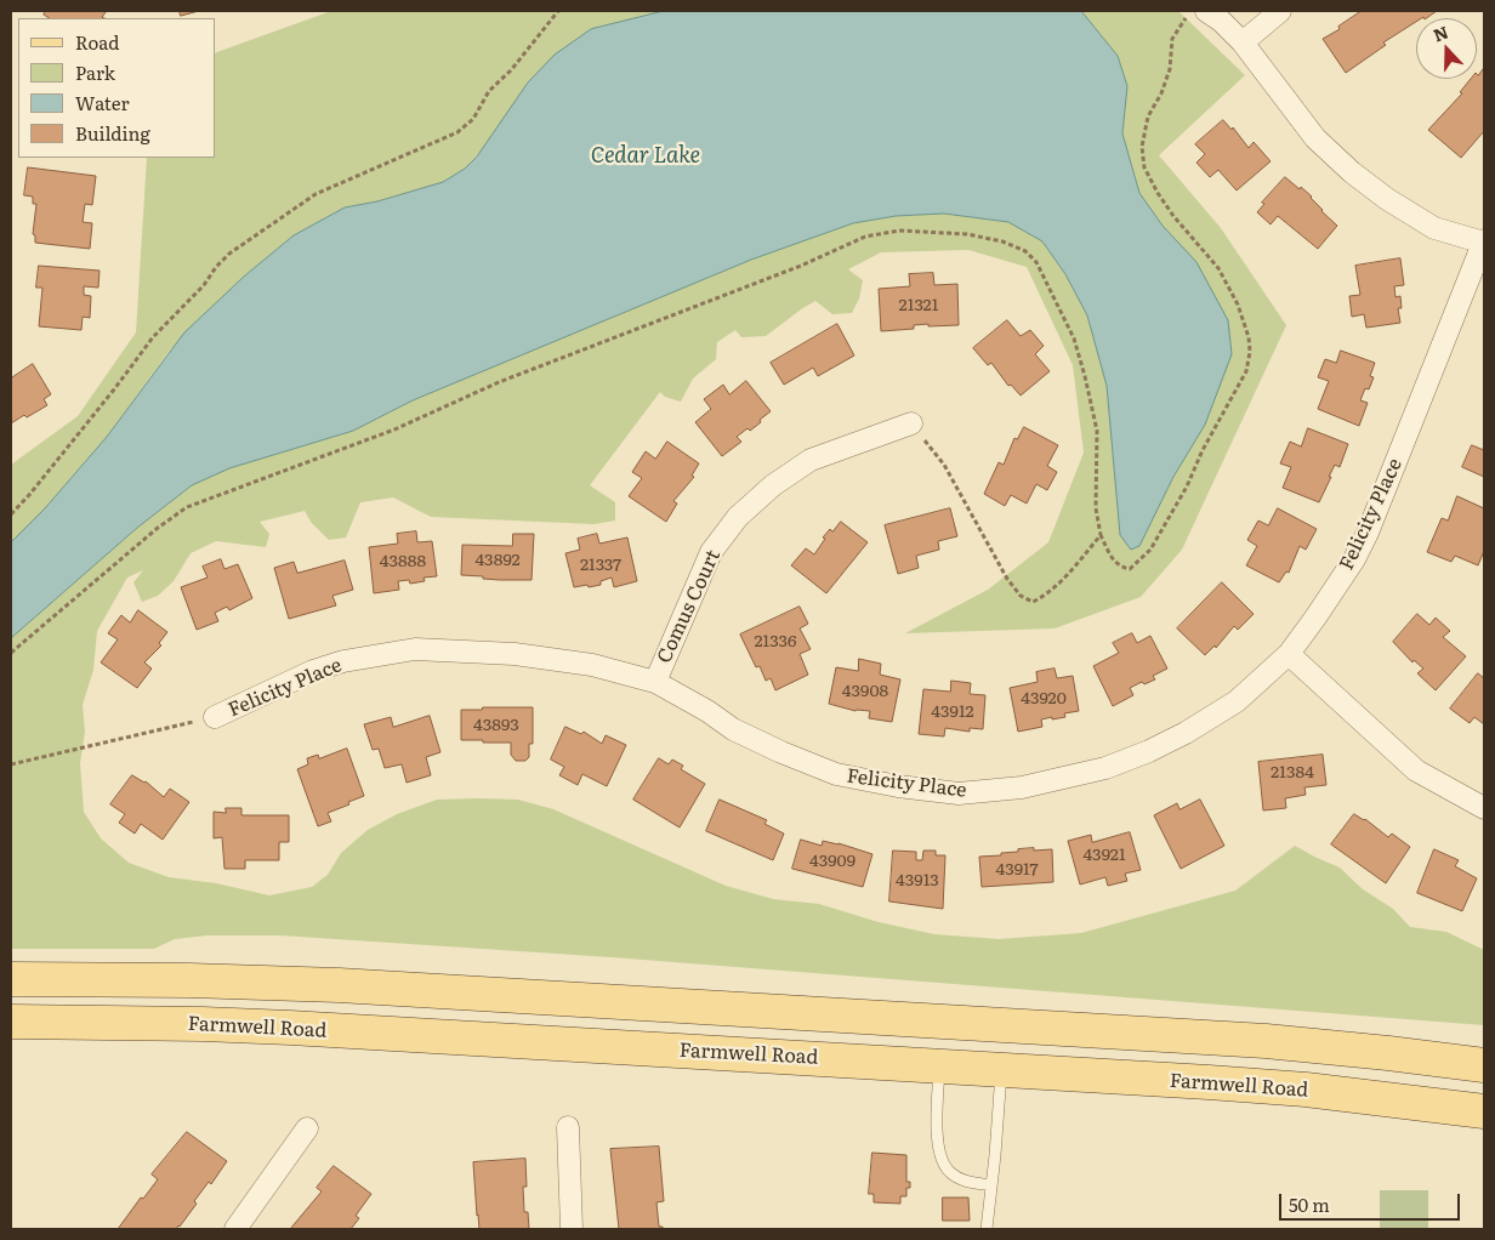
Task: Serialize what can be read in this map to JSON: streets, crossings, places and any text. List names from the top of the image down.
{
  "streets": {
    "main road": ["Farmwell Road"],
    "street": ["Felicity Place", "Comus Court"]
  },
  "crossings": [
    ["Felicity Place", "Comus Court"]
  ],
  "water": ["Cedar Lake"],
  "house_numbers": [
    "21321",
    "43892",
    "43888",
    "21337",
    "21336",
    "43908",
    "43920",
    "43912",
    "43893",
    "21384",
    "43921",
    "43909",
    "43917",
    "43913"
  ],
  "legend": [
    "Road",
    "Park",
    "Water",
    "Building"
  ],
  "scale_bar": "50 m",
  "north": "top"
}
